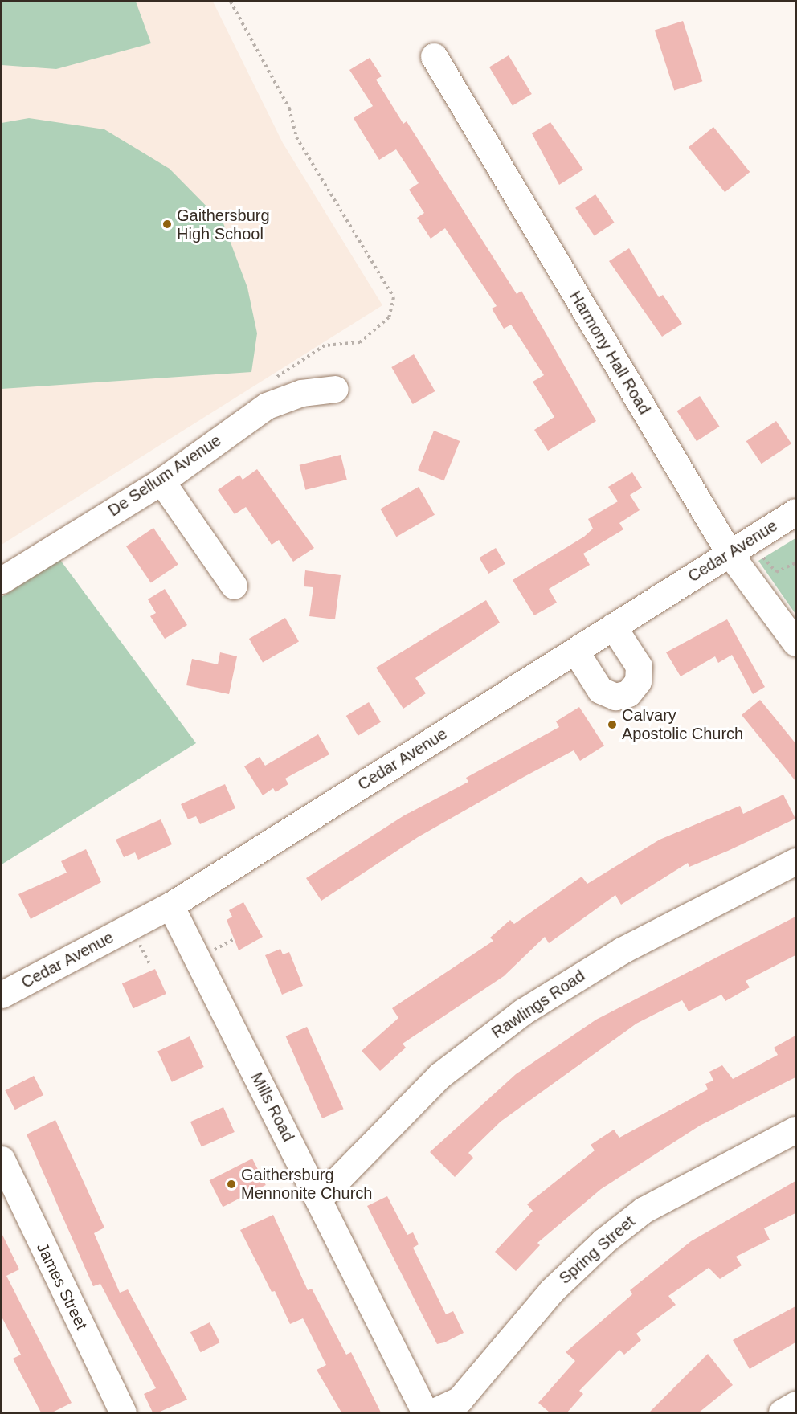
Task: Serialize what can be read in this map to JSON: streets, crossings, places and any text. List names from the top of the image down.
{
  "streets": {
    "street": [
      "Harmony Hall Road",
      "De Sellum Avenue",
      "Cedar Avenue",
      "Rawlings Road",
      "Mills Road",
      "Spring Street",
      "James Street"
    ]
  },
  "crossings": [
    ["Harmony Hall Road", "Cedar Avenue"],
    ["Cedar Avenue", "Mills Road"],
    ["Rawlings Road", "Mills Road"]
  ],
  "places": ["Gaithersburg High School", "Calvary Apostolic Church", "Gaithersburg Mennonite Church"]
}
